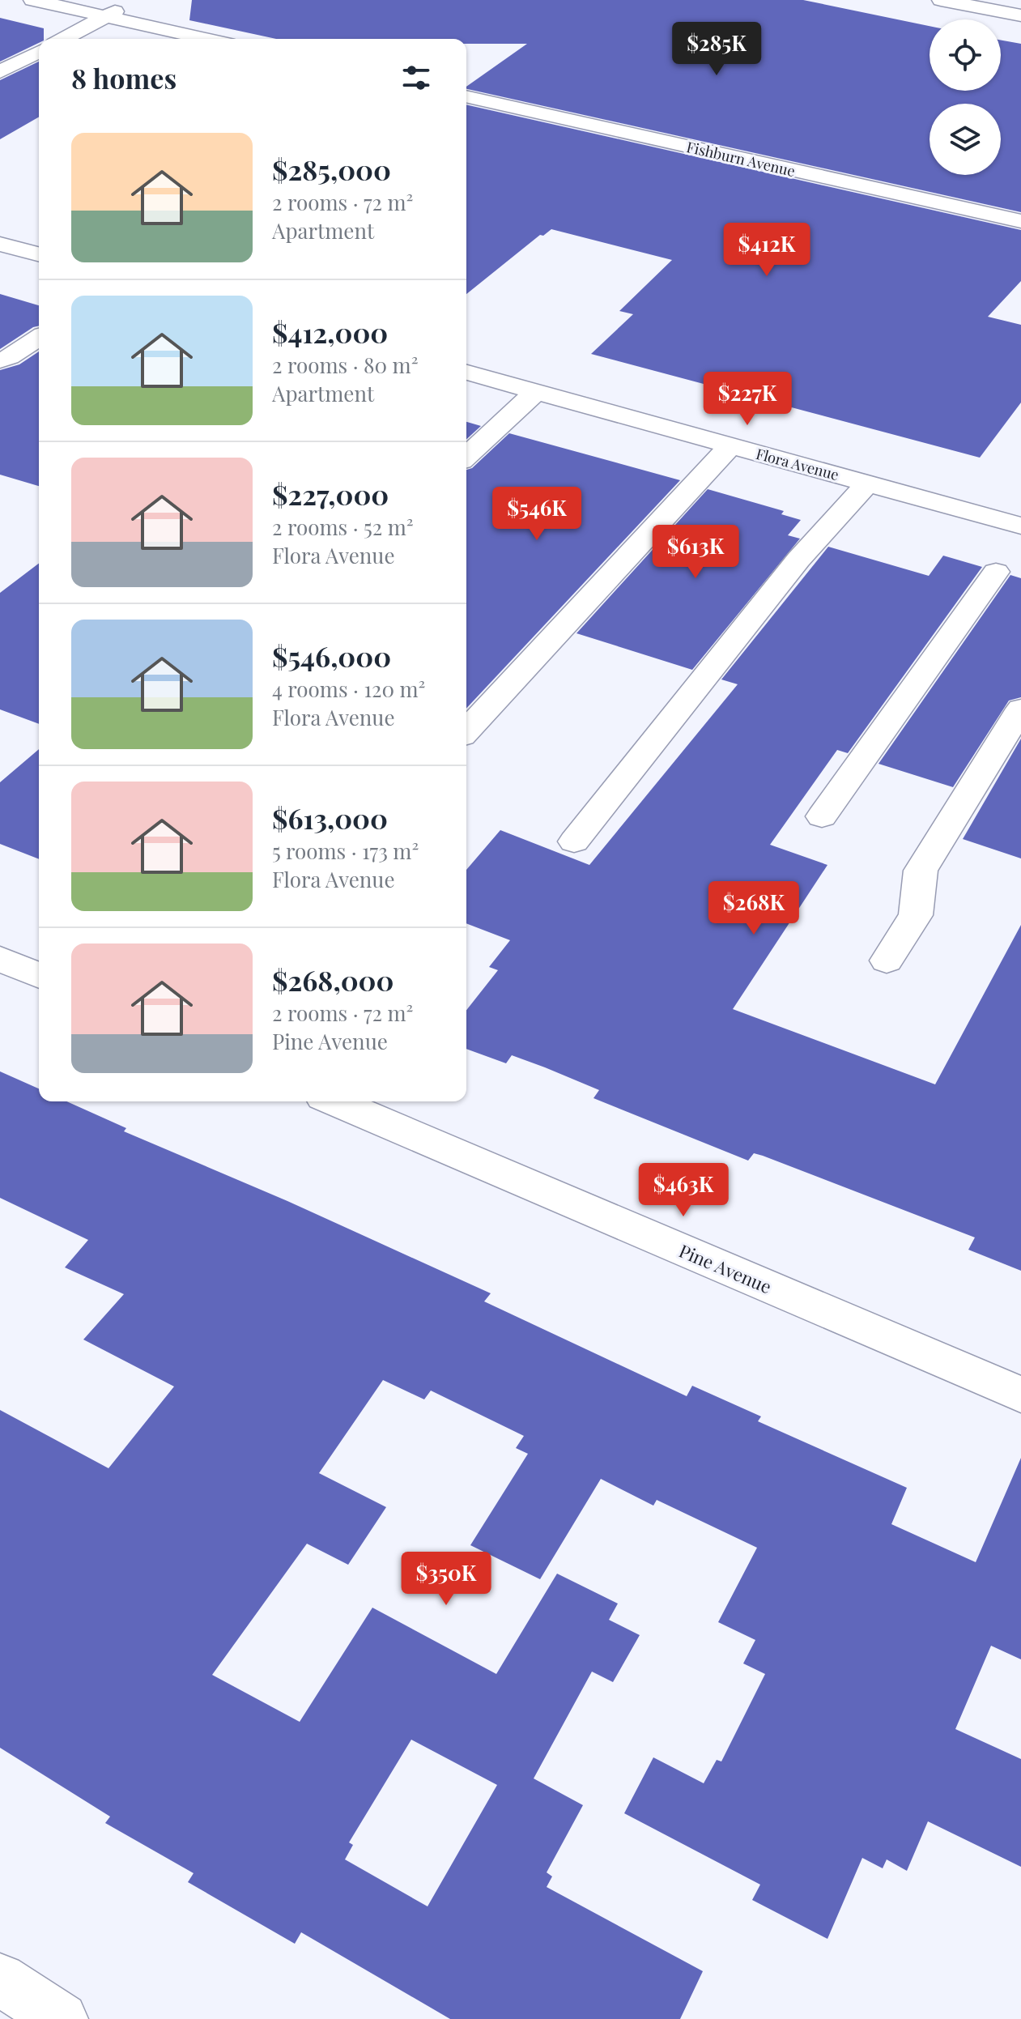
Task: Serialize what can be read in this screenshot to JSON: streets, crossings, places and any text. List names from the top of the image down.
{
  "streets": {
    "street": ["Fishburn Avenue", "Flora Avenue", "Pine Avenue"]
  },
  "page": {
    "price": [
      "$285K",
      "$412K",
      "$227K",
      "$546K",
      "$613K",
      "$268K",
      "$463K",
      "$350K"
    ],
    "heading": "8 homes",
    "list": [
      {
        "name": "$285,000",
        "note": "2 rooms · 72 m² · Apartment"
      },
      {
        "name": "$412,000",
        "note": "2 rooms · 80 m² · Apartment"
      },
      {
        "name": "$227,000",
        "note": "2 rooms · 52 m² · Flora Avenue"
      },
      {
        "name": "$546,000",
        "note": "4 rooms · 120 m² · Flora Avenue"
      },
      {
        "name": "$613,000",
        "note": "5 rooms · 173 m² · Flora Avenue"
      },
      {
        "name": "$268,000",
        "note": "2 rooms · 72 m² · Pine Avenue"
      }
    ]
  }
}
